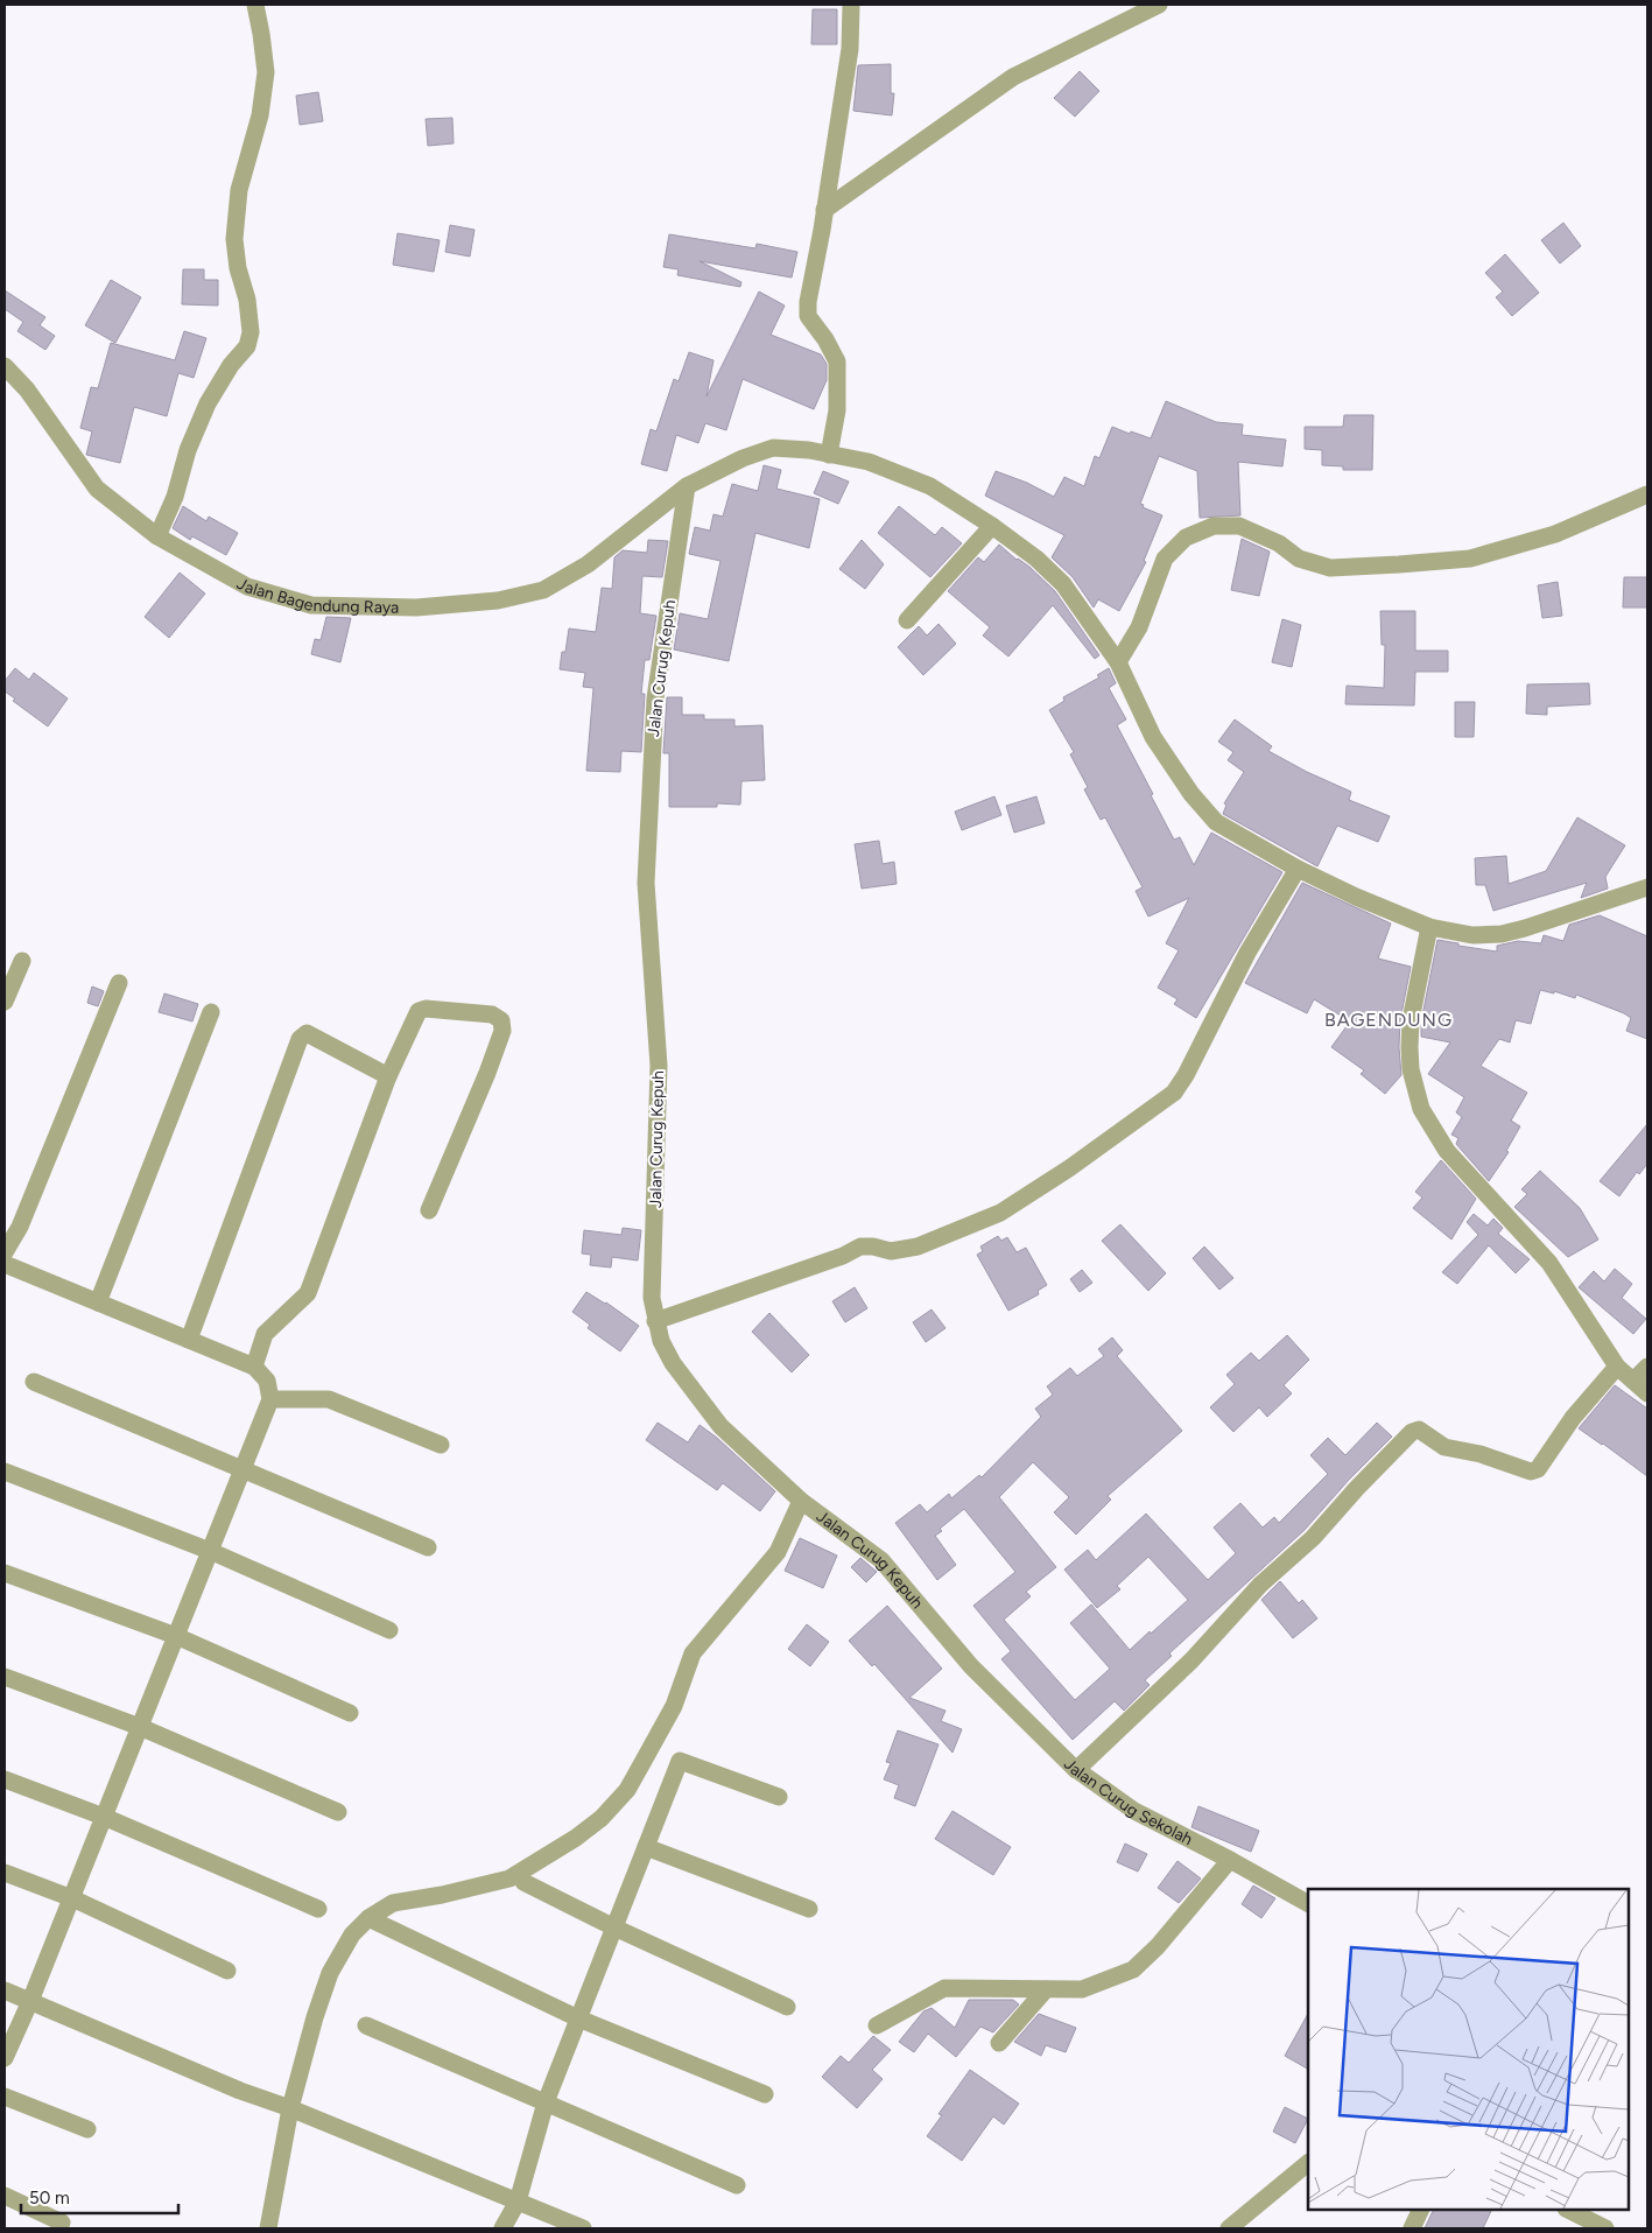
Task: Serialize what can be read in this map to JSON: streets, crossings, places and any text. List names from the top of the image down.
{
  "streets": {
    "street": ["Jalan Bagendung Raya", "Jalan Curug Kepuh", "Jalan Curug Sekolah"]
  },
  "crossings": [
    ["Jalan Bagendung Raya", "Jalan Curug Kepuh"],
    ["Jalan Curug Kepuh", "Jalan Curug Sekolah"]
  ],
  "districts": ["BAGENDUNG"],
  "scale_bar": "50 m"
}
